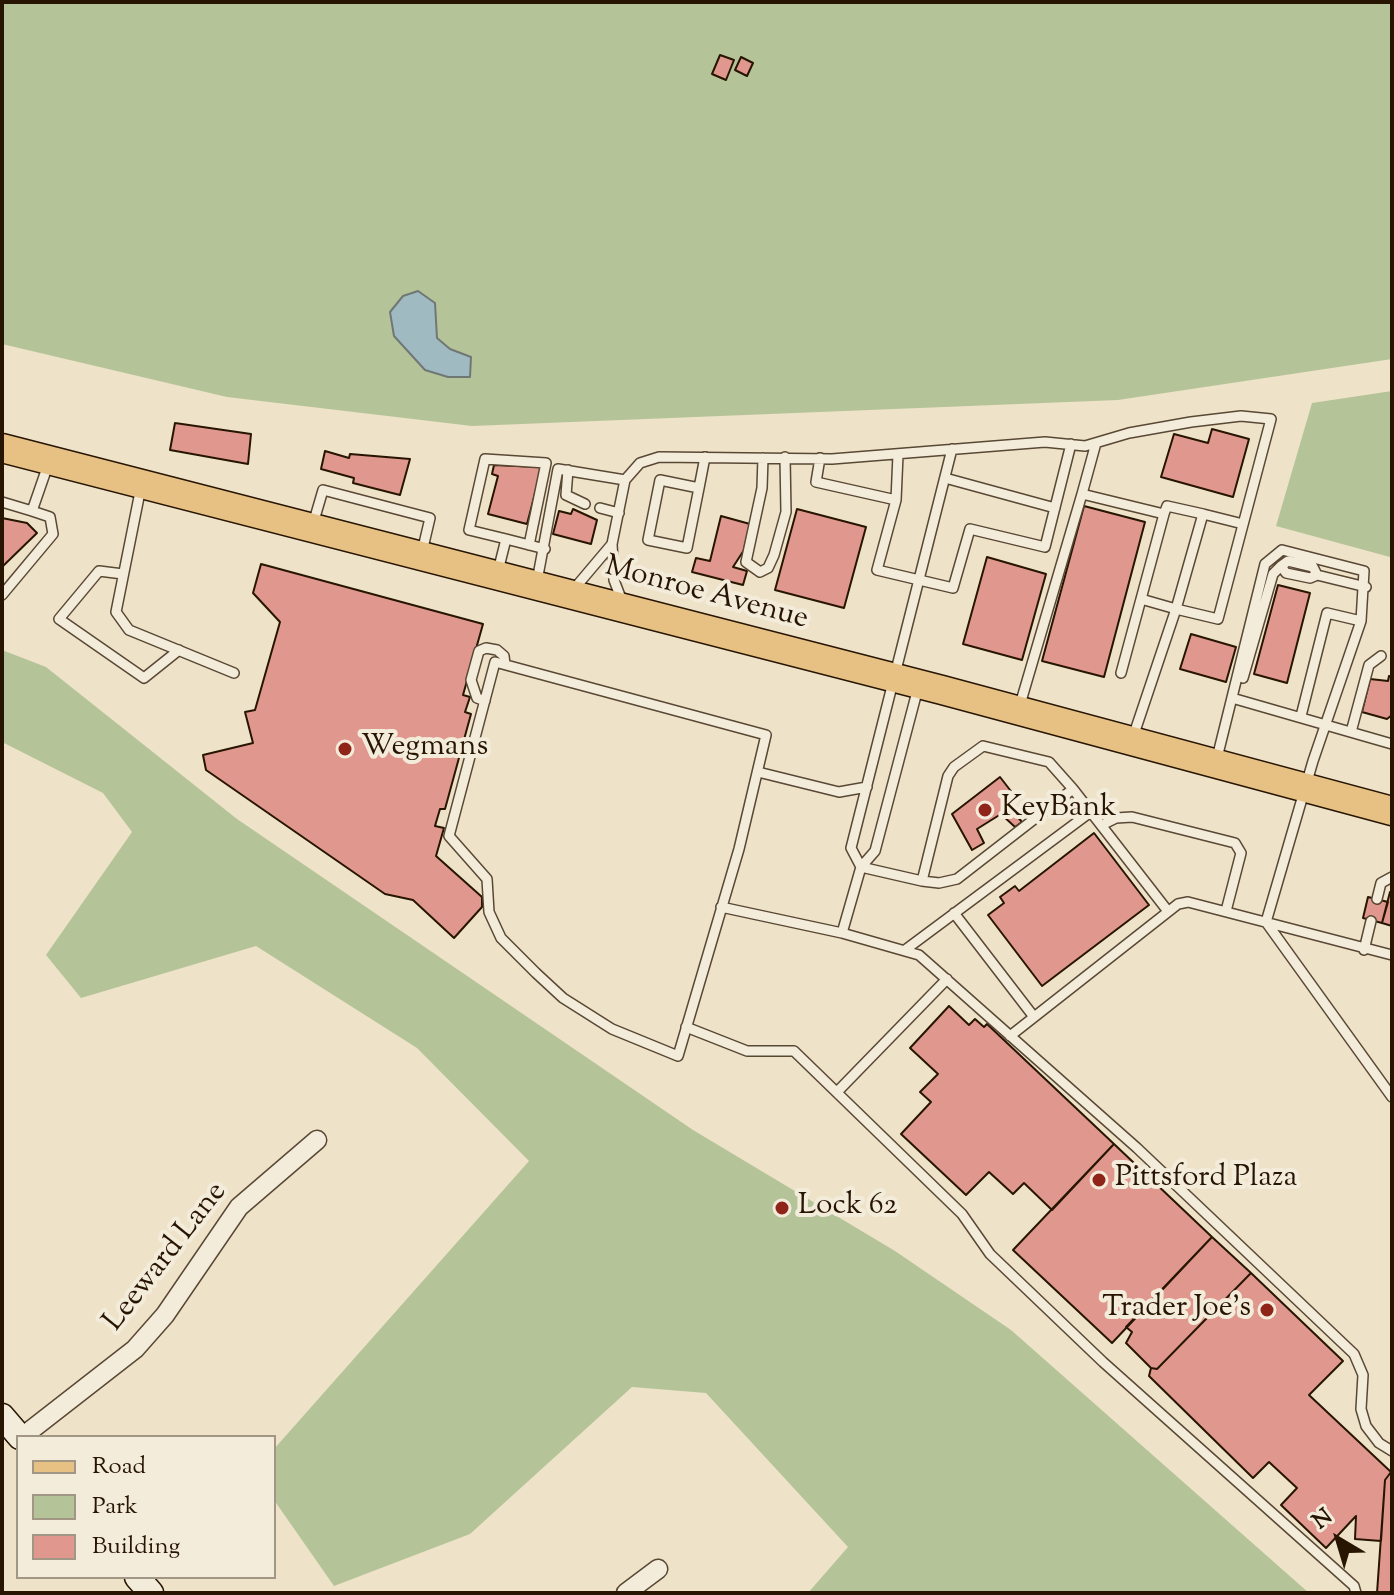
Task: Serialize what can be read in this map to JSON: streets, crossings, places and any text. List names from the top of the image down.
{
  "streets": {
    "main road": ["Monroe Avenue"],
    "street": ["Leeward Lane"]
  },
  "places": [
    "Wegmans",
    "KeyBank",
    "Pittsford Plaza",
    "Lock 62",
    "Trader Joe's"
  ],
  "legend": ["Road", "Park", "Building"],
  "north": "top left"
}
